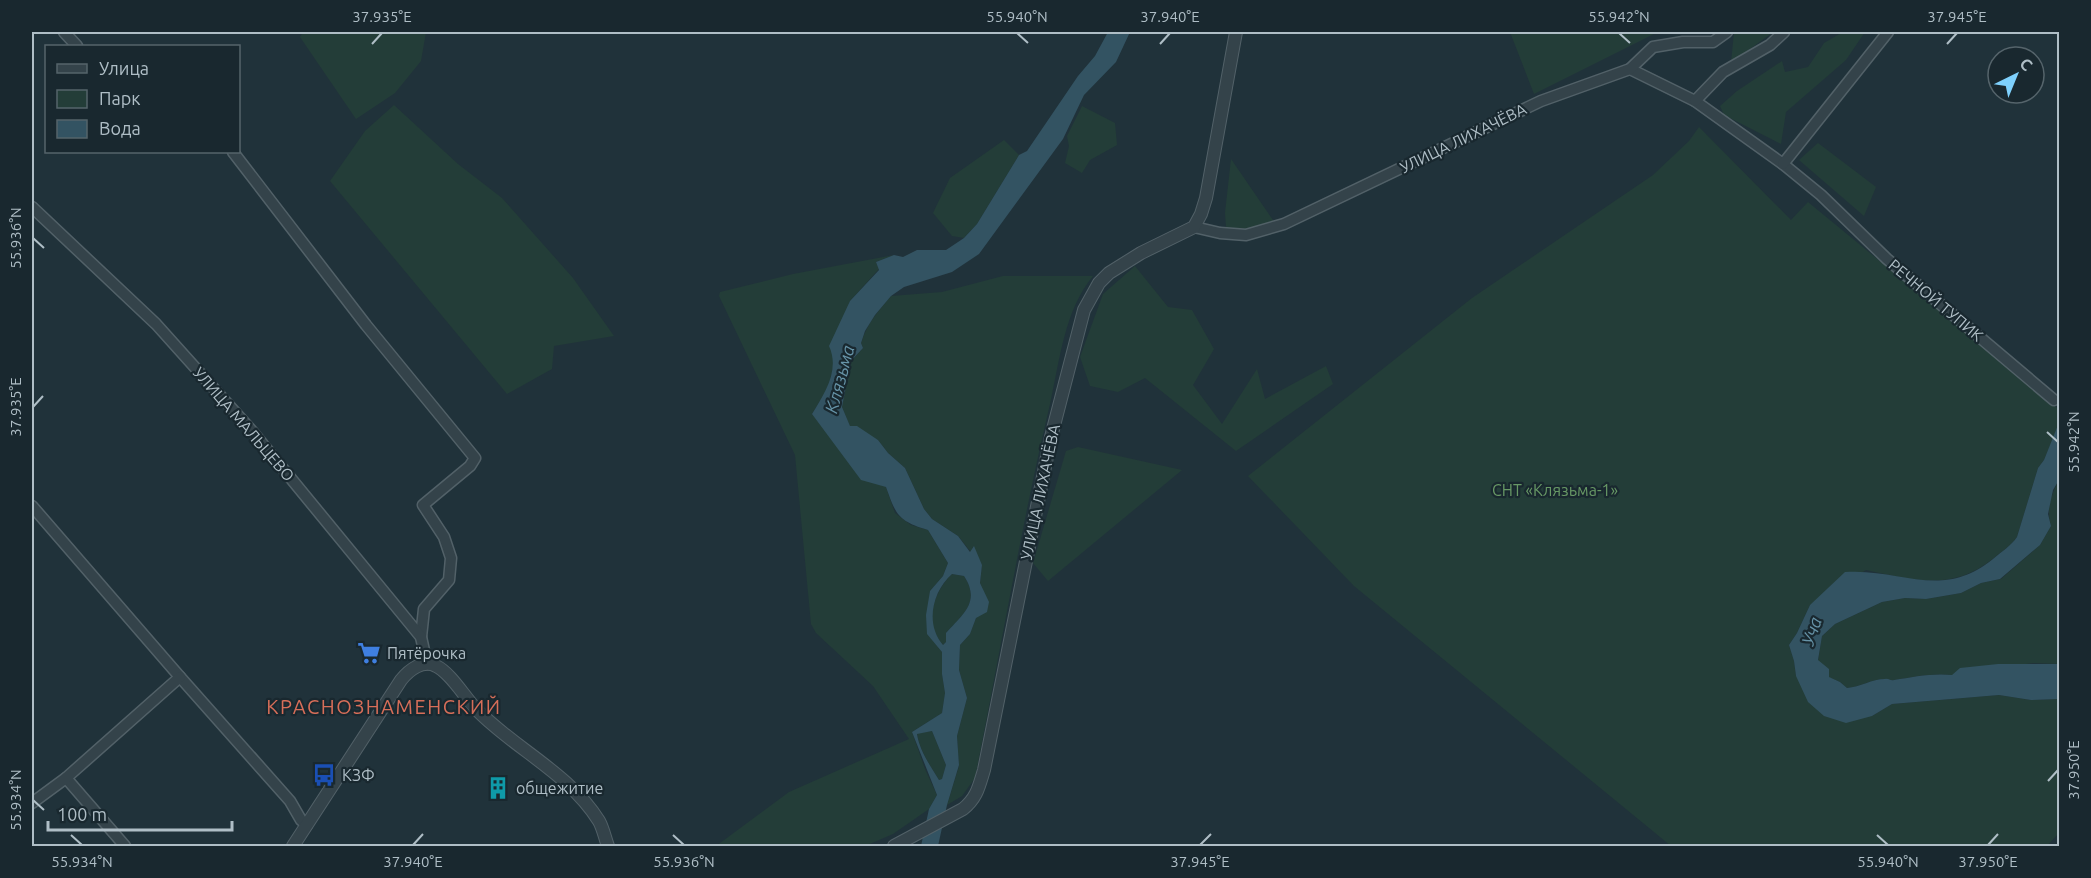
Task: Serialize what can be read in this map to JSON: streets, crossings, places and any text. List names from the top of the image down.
{
  "streets": {
    "street": ["УЛИЦА ЛИХАЧЁВА", "РЕЧНОЙ ТУПИК", "УЛИЦА МАЛЬЦЕВО"]
  },
  "crossings": [
    ["УЛИЦА ЛИХАЧЁВА", "РЕЧНОЙ ТУПИК"]
  ],
  "districts": ["КРАСНОЗНАМЕНСКИЙ"],
  "water": ["Клязьма", "Уча"],
  "parks": ["СНТ «Клязьма-1»"],
  "places": {
    "supermarket": ["Пятёрочка"],
    "bus stop": ["КЗФ"],
    "building": ["общежитие"]
  },
  "legend": ["Улица", "Парк", "Вода"],
  "scale_bar": "100 m",
  "north": "top right",
  "coordinates": [
    "37.935°E",
    "55.940°N",
    "37.940°E",
    "55.942°N",
    "37.945°E",
    "55.936°N",
    "37.950°E",
    "55.934°N"
  ]
}
